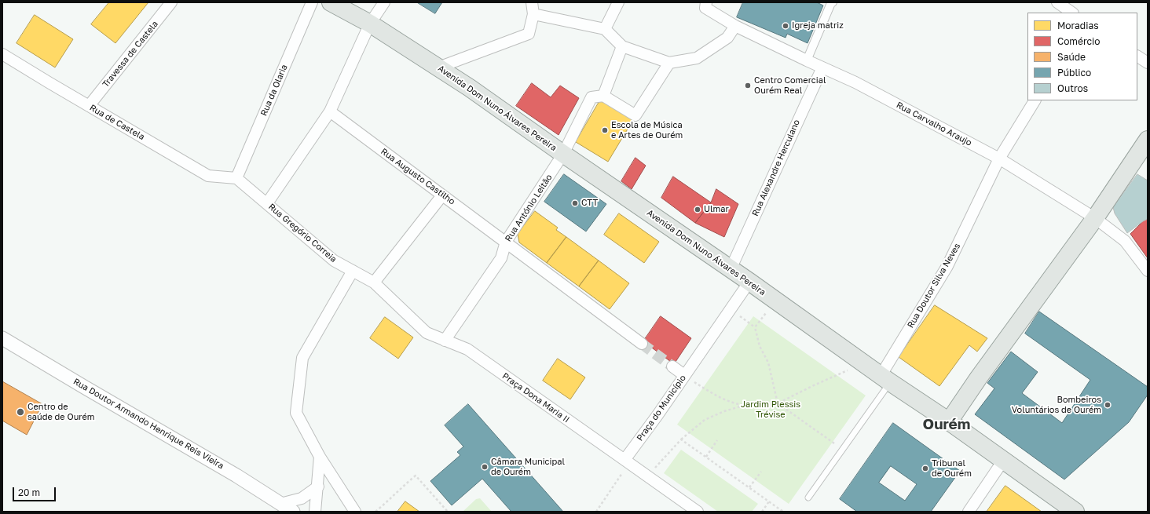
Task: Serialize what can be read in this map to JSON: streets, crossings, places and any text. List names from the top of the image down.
{
  "streets": {
    "main road": ["Avenida Dom Nuno Álvares Pereira"],
    "street": [
      "Travessa de Castela",
      "Rua da Olaria",
      "Rua de Castela",
      "Rua Carvalho Araujo",
      "Rua Alexandre Herculano",
      "Rua Augusto Castilho",
      "Rua António Leitão",
      "Rua Gregório Correia",
      "Rua Doutor Silva Neves",
      "Praça Dona Maria II",
      "Praça do Município",
      "Rua Doutor Armando Henrique Reis Vieira"
    ]
  },
  "crossings": [
    ["Travessa de Castela", "Rua de Castela"],
    ["Rua da Olaria", "Rua de Castela"],
    ["Rua da Olaria", "Rua Gregório Correia"],
    ["Avenida Dom Nuno Álvares Pereira", "Rua Alexandre Herculano"],
    ["Avenida Dom Nuno Álvares Pereira", "Rua António Leitão"],
    ["Avenida Dom Nuno Álvares Pereira", "Rua Doutor Silva Neves"],
    ["Avenida Dom Nuno Álvares Pereira", "Praça do Município"],
    ["Rua de Castela", "Rua Gregório Correia"],
    ["Rua Carvalho Araujo", "Rua Alexandre Herculano"],
    ["Rua Carvalho Araujo", "Rua Doutor Silva Neves"],
    ["Rua Augusto Castilho", "Rua António Leitão"],
    ["Rua António Leitão", "Rua Gregório Correia"],
    ["Rua António Leitão", "Praça Dona Maria II"],
    ["Rua Gregório Correia", "Praça Dona Maria II"],
    ["Praça Dona Maria II", "Praça do Município"]
  ],
  "districts": ["Ourém"],
  "parks": ["Jardim Plessis Trévise"],
  "places": [
    "Igreja matriz",
    "Centro Comercial Ourém Real",
    "Escola de Música e Artes de Ourém",
    "CTT",
    "Ulmar",
    "Bombeiros Voluntários de Ourém",
    "Centro de saúde de Ourém",
    "Câmara Municipal de Ourém",
    "Tribunal de Ourém"
  ],
  "legend": [
    "Moradias",
    "Comércio",
    "Saúde",
    "Público",
    "Outros"
  ],
  "scale_bar": "20 m"
}
